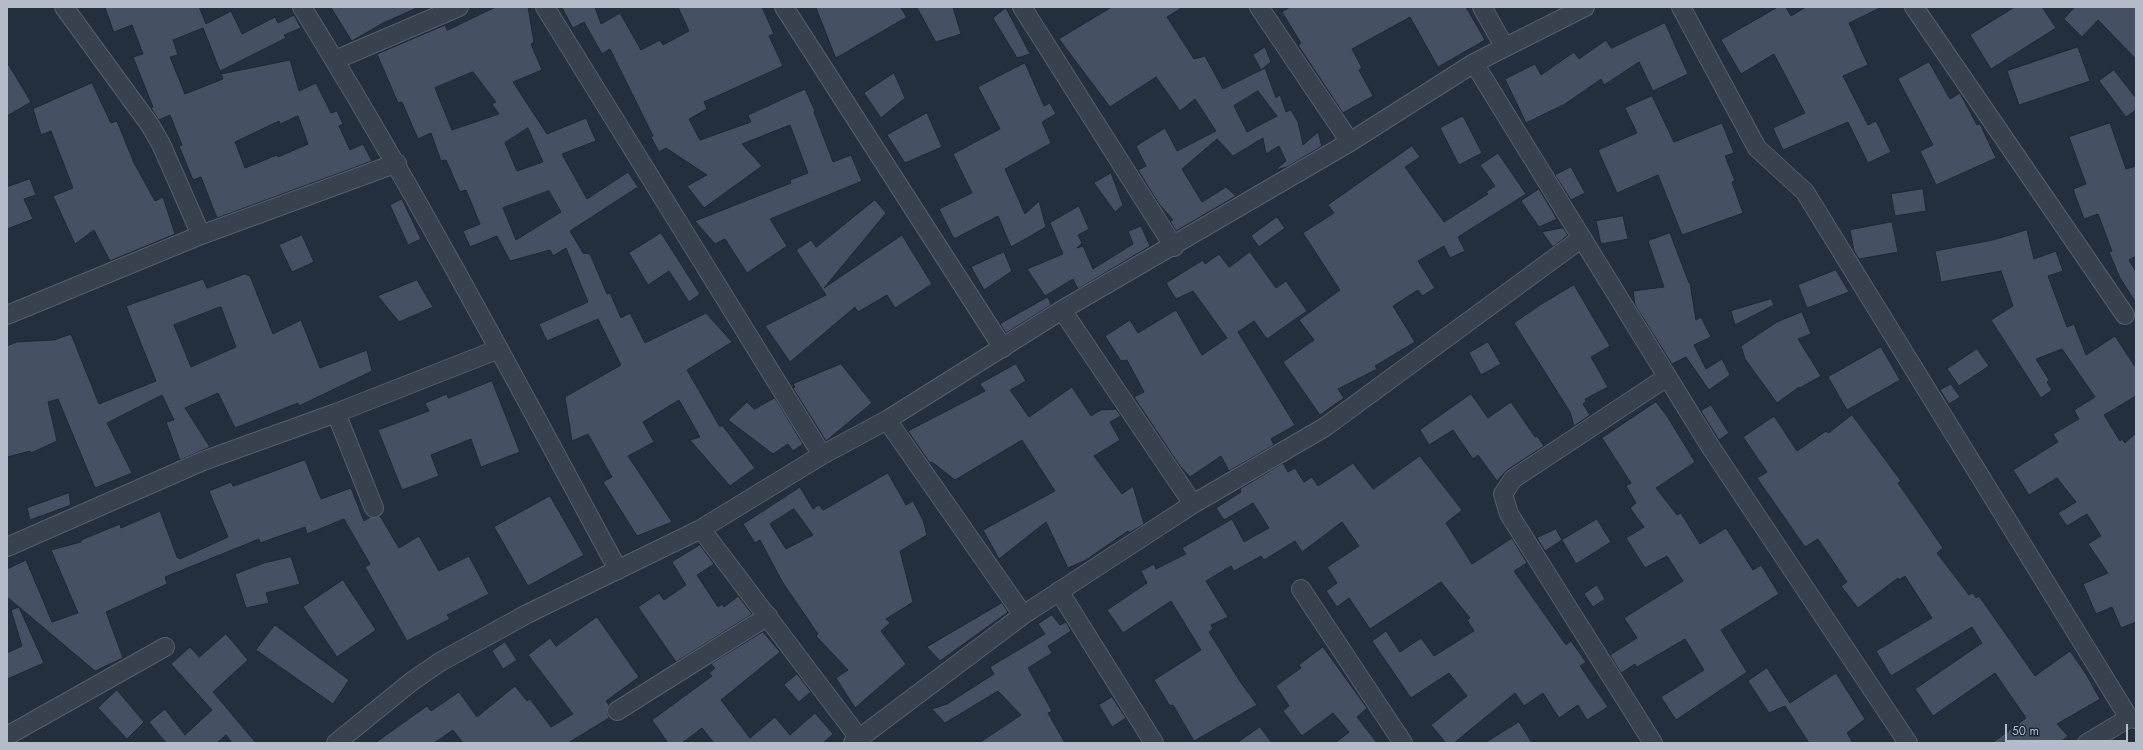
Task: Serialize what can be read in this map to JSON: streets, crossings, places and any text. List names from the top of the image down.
{
  "scale_bar": "50 m"
}
